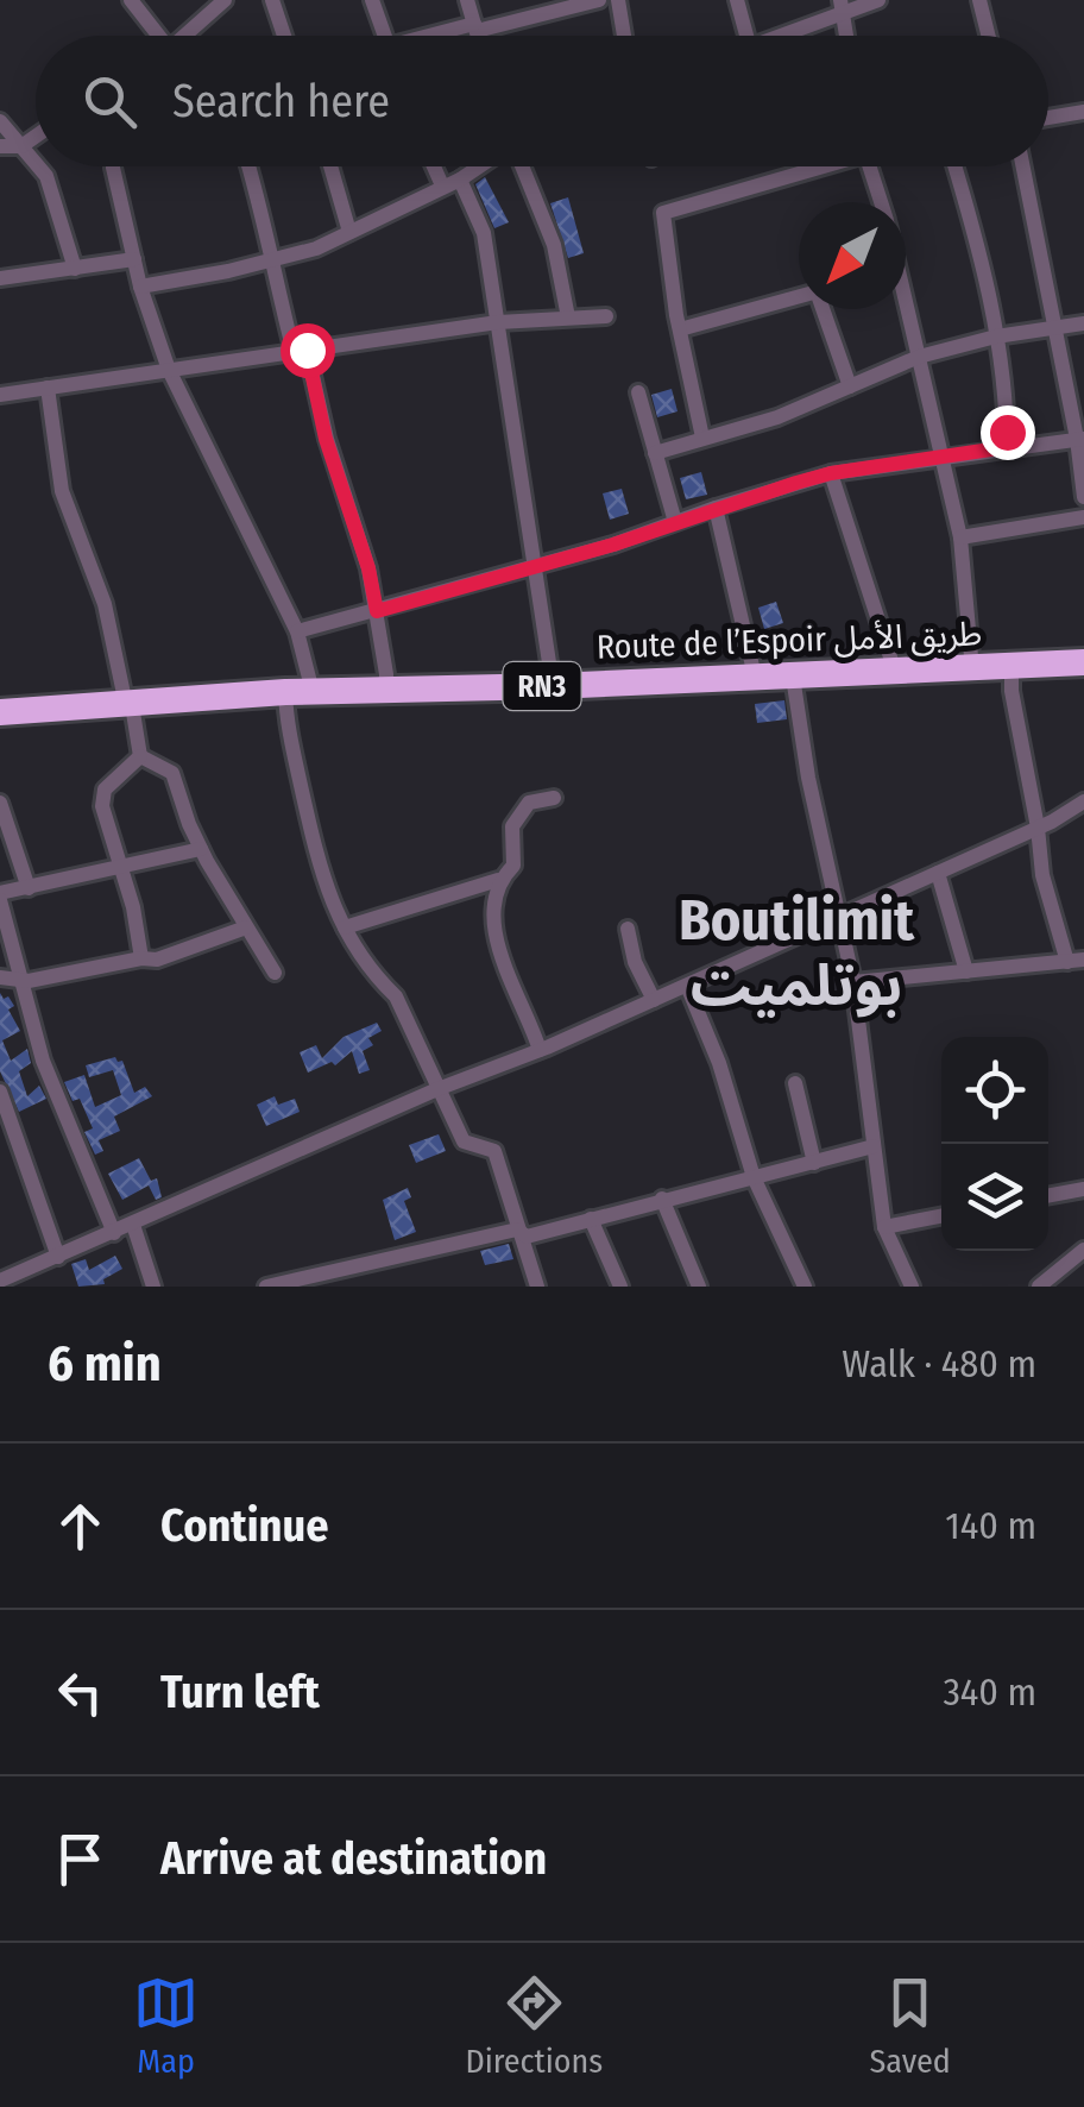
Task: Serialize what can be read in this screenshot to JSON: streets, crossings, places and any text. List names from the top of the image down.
{
  "streets": {
    "highway": ["Route de l’Espoir طريق الأمل", "RN3"]
  },
  "districts": ["Boutilimit بوتلميت"],
  "north": "bottom left",
  "page": {
    "search": "Search here",
    "heading": ["6 min", "Walk · 480 m"],
    "list": [
      ["Continue", "140 m"],
      ["Turn left", "340 m"],
      "Arrive at destination"
    ],
    "nav": ["Map", "Directions", "Saved"]
  }
}
